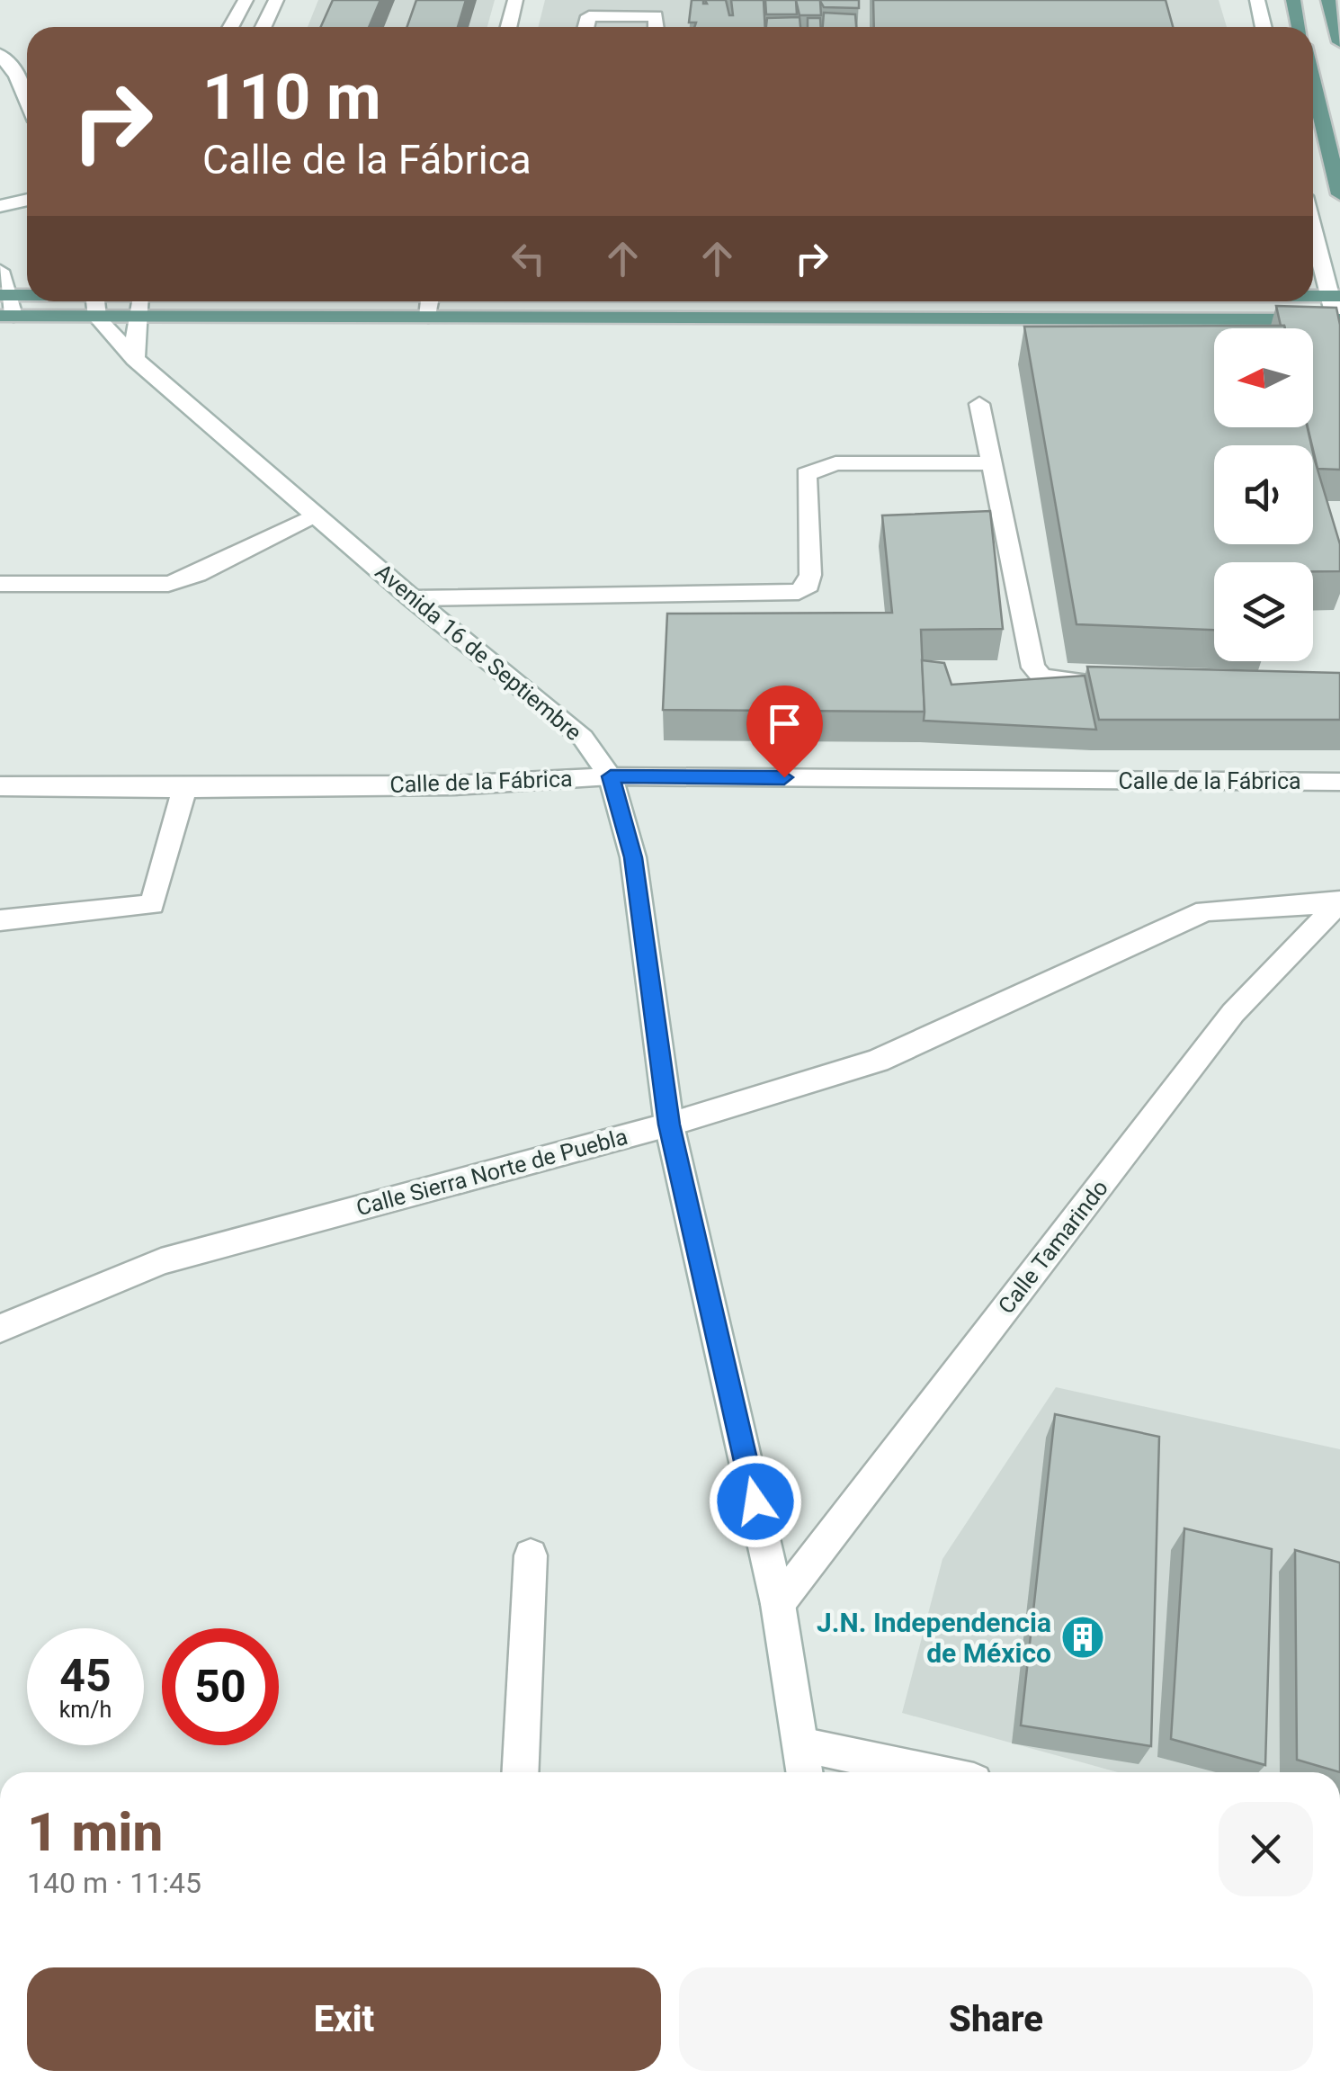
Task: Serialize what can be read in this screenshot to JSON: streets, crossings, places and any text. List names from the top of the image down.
{
  "streets": {
    "street": [
      "Avenida 16 de Septiembre",
      "Calle de la Fábrica",
      "Calle Sierra Norte de Puebla",
      "Calle Tamarindo"
    ]
  },
  "crossings": [
    ["Avenida 16 de Septiembre", "Calle de la Fábrica"],
    ["Avenida 16 de Septiembre", "Calle Sierra Norte de Puebla"],
    ["Avenida 16 de Septiembre", "Calle Tamarindo"],
    ["Calle Sierra Norte de Puebla", "Calle Tamarindo"]
  ],
  "places": {
    "building": ["J.N. Independencia de México"]
  },
  "north": "left",
  "page": {
    "turn": ["110 m", "Calle de la Fábrica"],
    "speed": "45 km/h",
    "limit": "50",
    "heading": ["1 min", "140 m · 11:45"],
    "buttons": ["Exit", "Share"]
  }
}
